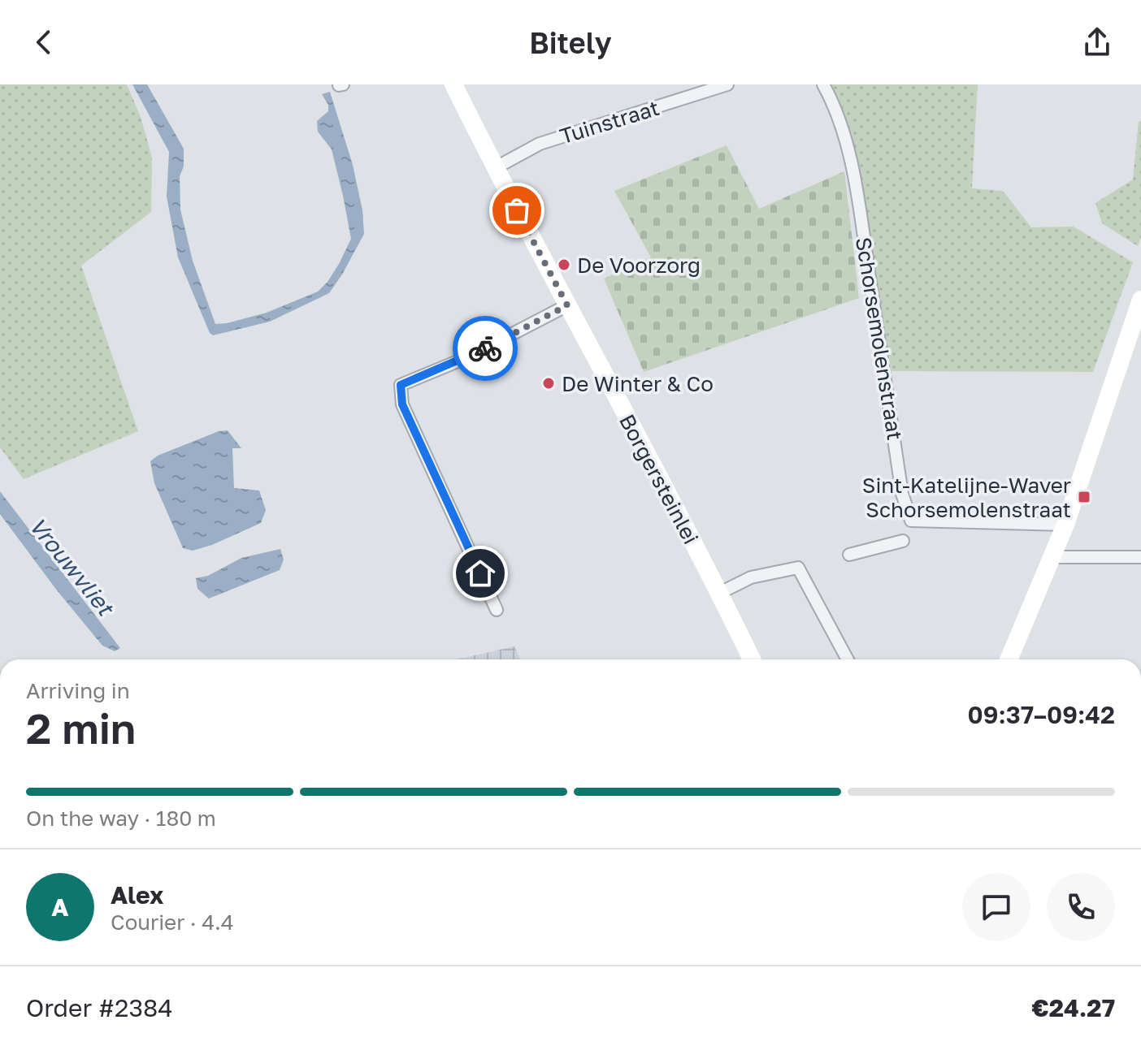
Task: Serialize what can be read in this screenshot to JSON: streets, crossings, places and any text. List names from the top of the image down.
{
  "streets": {
    "street": ["Tuinstraat", "Schorsemolenstraat", "Borgersteinlei"]
  },
  "crossings": [
    ["Tuinstraat", "Borgersteinlei"]
  ],
  "water": ["Vrouwvliet"],
  "places": {
    "other": ["De Voorzorg", "De Winter & Co"],
    "transit": ["Sint-Katelijne-Waver Schorsemolenstraat"]
  },
  "page": {
    "header": "Bitely",
    "heading": ["2 min", "Arriving in", "09:37–09:42"],
    "panel": [
      "Alex",
      "Courier · 4.4",
      "Order #2384",
      "€24.27"
    ],
    "bar": "On the way · 180 m",
    "round": "A"
  }
}
